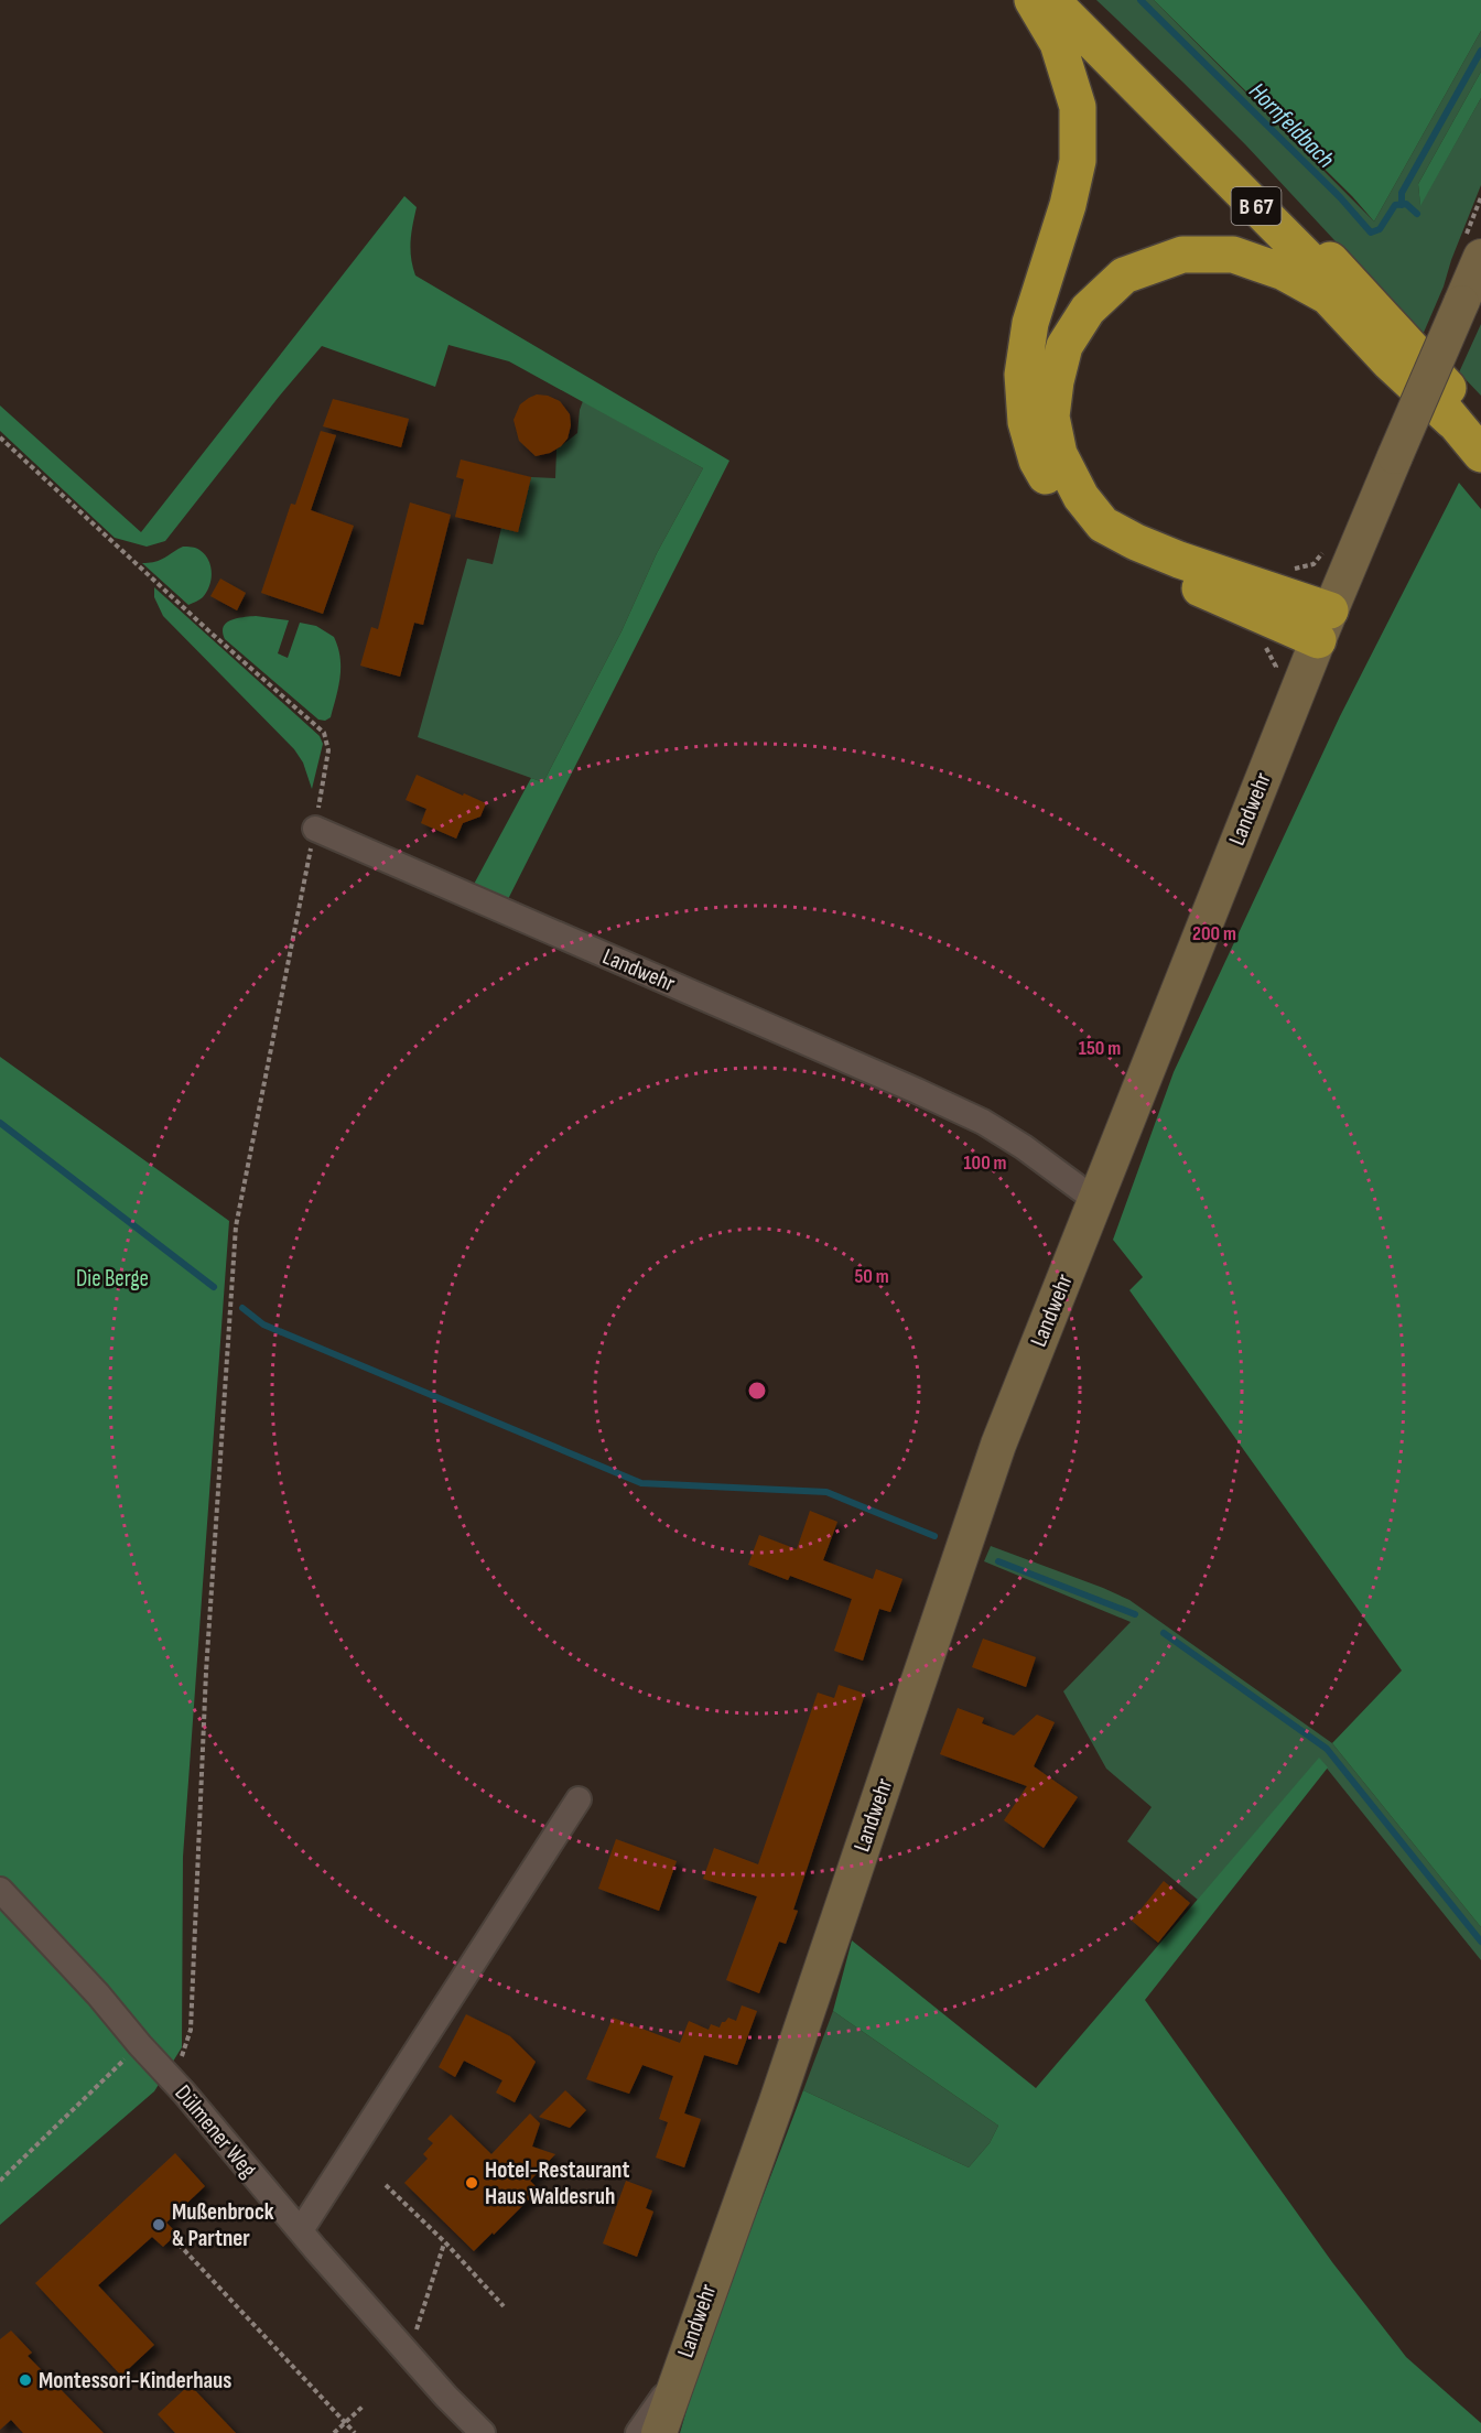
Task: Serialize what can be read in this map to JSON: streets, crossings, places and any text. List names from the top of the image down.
{
  "streets": {
    "highway": ["B 67"],
    "main road": ["Landwehr"],
    "street": ["Dülmener Weg"]
  },
  "water": ["Hornfeldbach"],
  "parks": ["Die Berge"],
  "places": ["Hotel-Restaurant Haus Waldesruh", "Mußenbrock & Partner", "Montessori-Kinderhaus"],
  "rings": [
    "200 m",
    "150 m",
    "100 m",
    "50 m"
  ]
}
